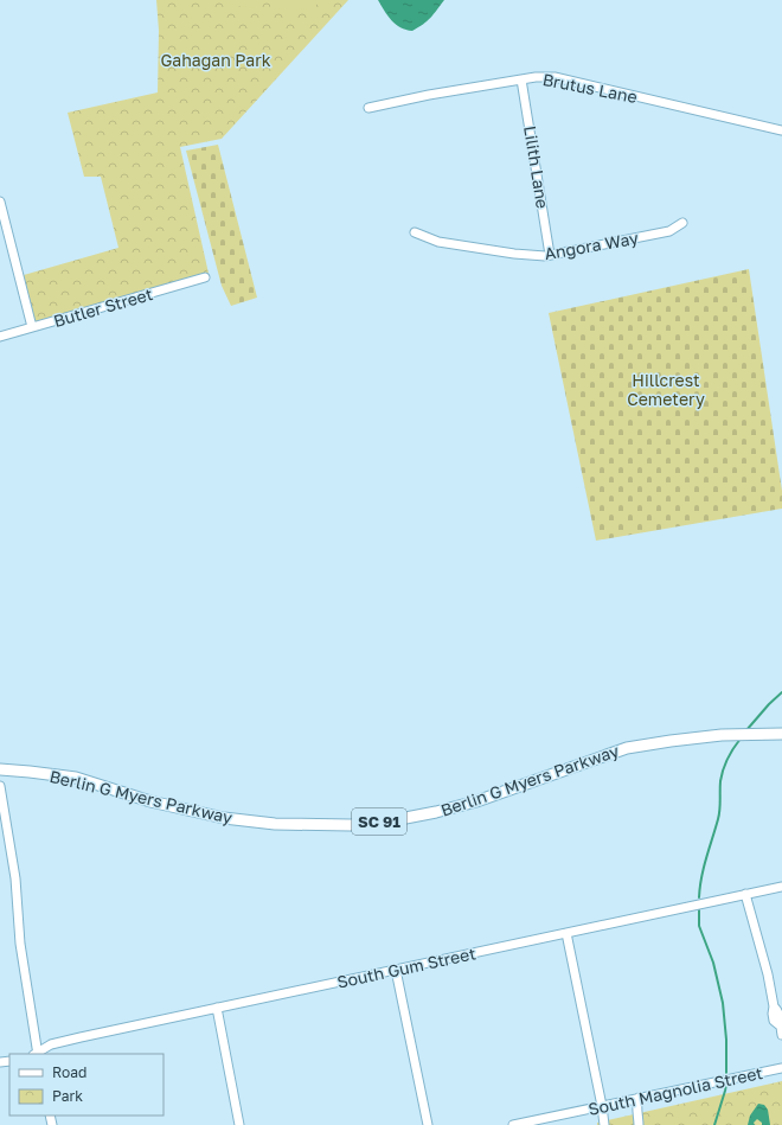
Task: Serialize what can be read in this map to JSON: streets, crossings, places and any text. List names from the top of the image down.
{
  "streets": {
    "main road": ["Berlin G Myers Parkway", "SC 91"],
    "street": [
      "Brutus Lane",
      "Lilith Lane",
      "Angora Way",
      "Butler Street",
      "South Gum Street",
      "South Magnolia Street"
    ]
  },
  "crossings": [
    ["Brutus Lane", "Lilith Lane"],
    ["Lilith Lane", "Angora Way"]
  ],
  "parks": ["Gahagan Park", "Hillcrest Cemetery"],
  "legend": ["Road", "Park"]
}
